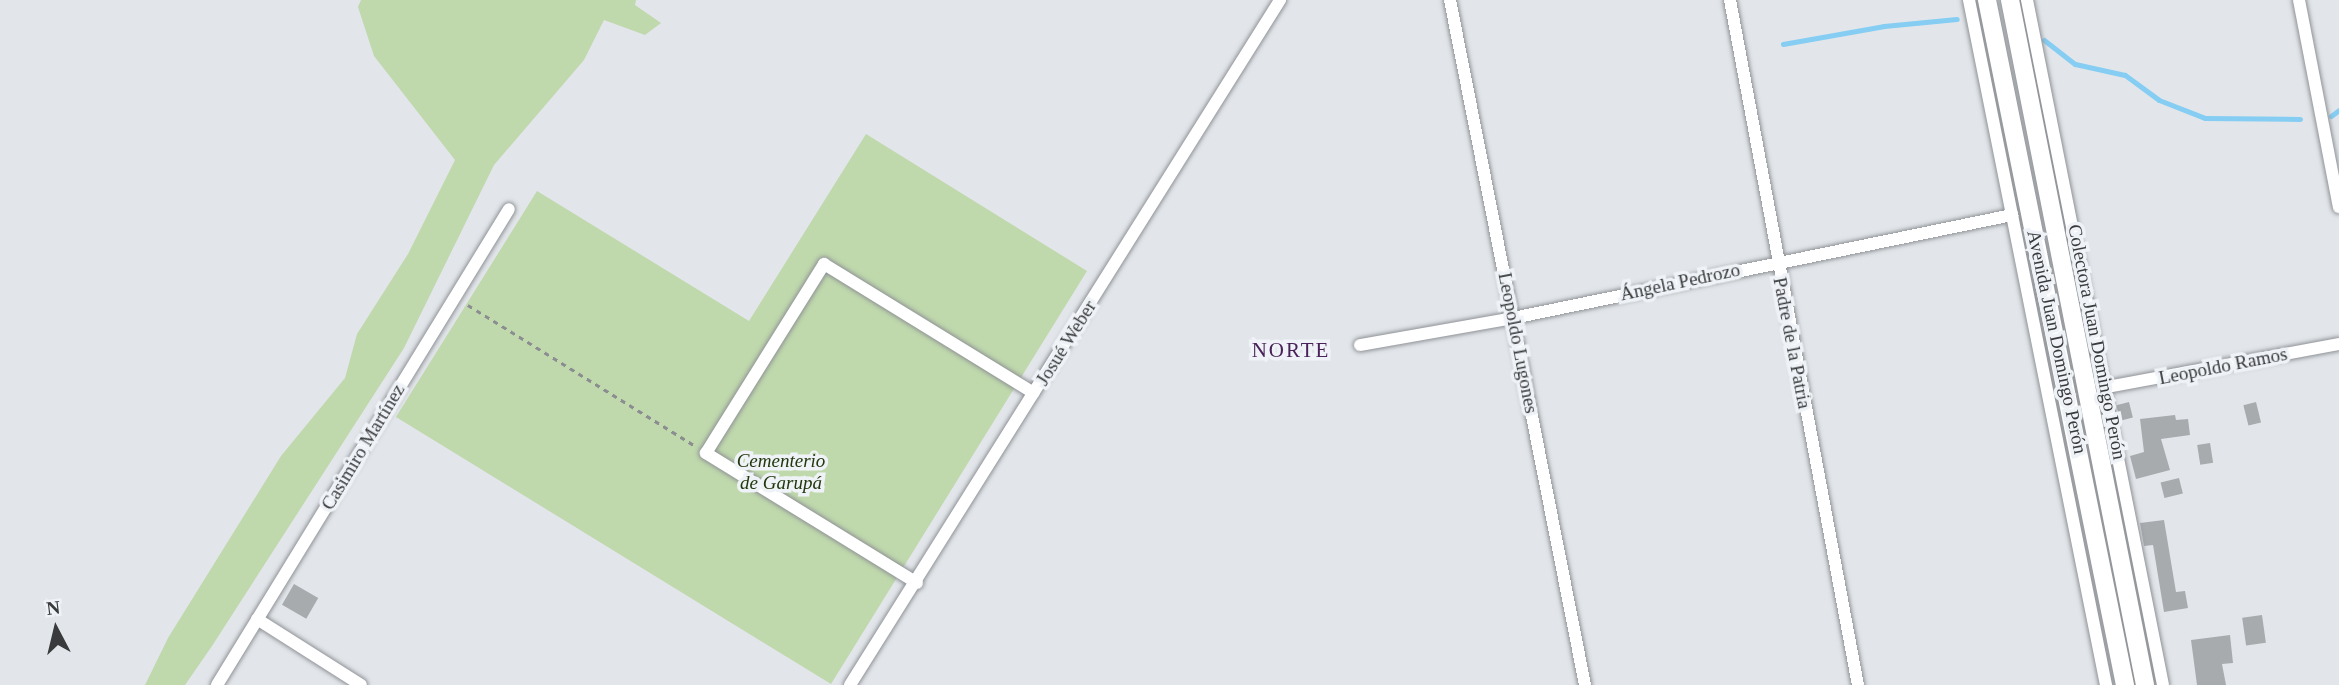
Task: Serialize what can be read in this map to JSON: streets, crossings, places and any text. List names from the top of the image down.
{
  "streets": {
    "main road": ["Avenida Juan Domingo Perón"],
    "street": [
      "Ángela Pedrozo",
      "Colectora Juan Domingo Perón",
      "Josué Weber",
      "Leopoldo Lugones",
      "Padre de la Patria",
      "Leopoldo Ramos",
      "Casimiro Martínez"
    ]
  },
  "crossings": [
    ["Ángela Pedrozo", "Leopoldo Lugones"],
    ["Ángela Pedrozo", "Padre de la Patria"],
    ["Colectora Juan Domingo Perón", "Leopoldo Ramos"]
  ],
  "districts": ["NORTE"],
  "parks": ["Cementerio de Garupá"],
  "north": "top"
}
